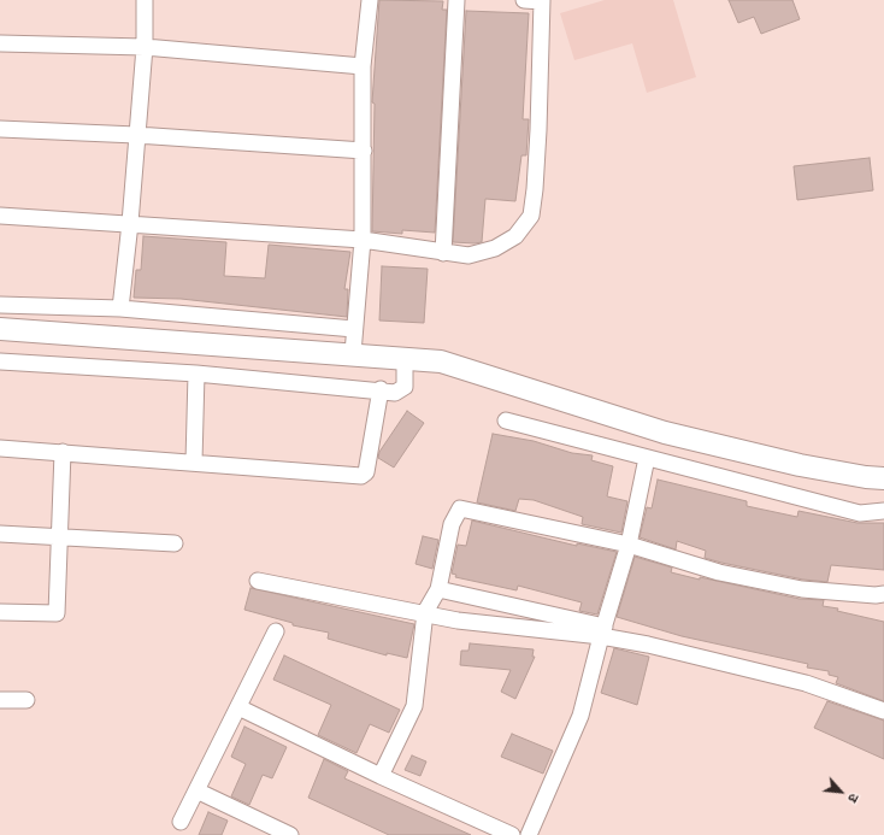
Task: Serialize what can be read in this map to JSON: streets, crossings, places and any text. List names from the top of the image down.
{
  "north": "bottom right"
}
